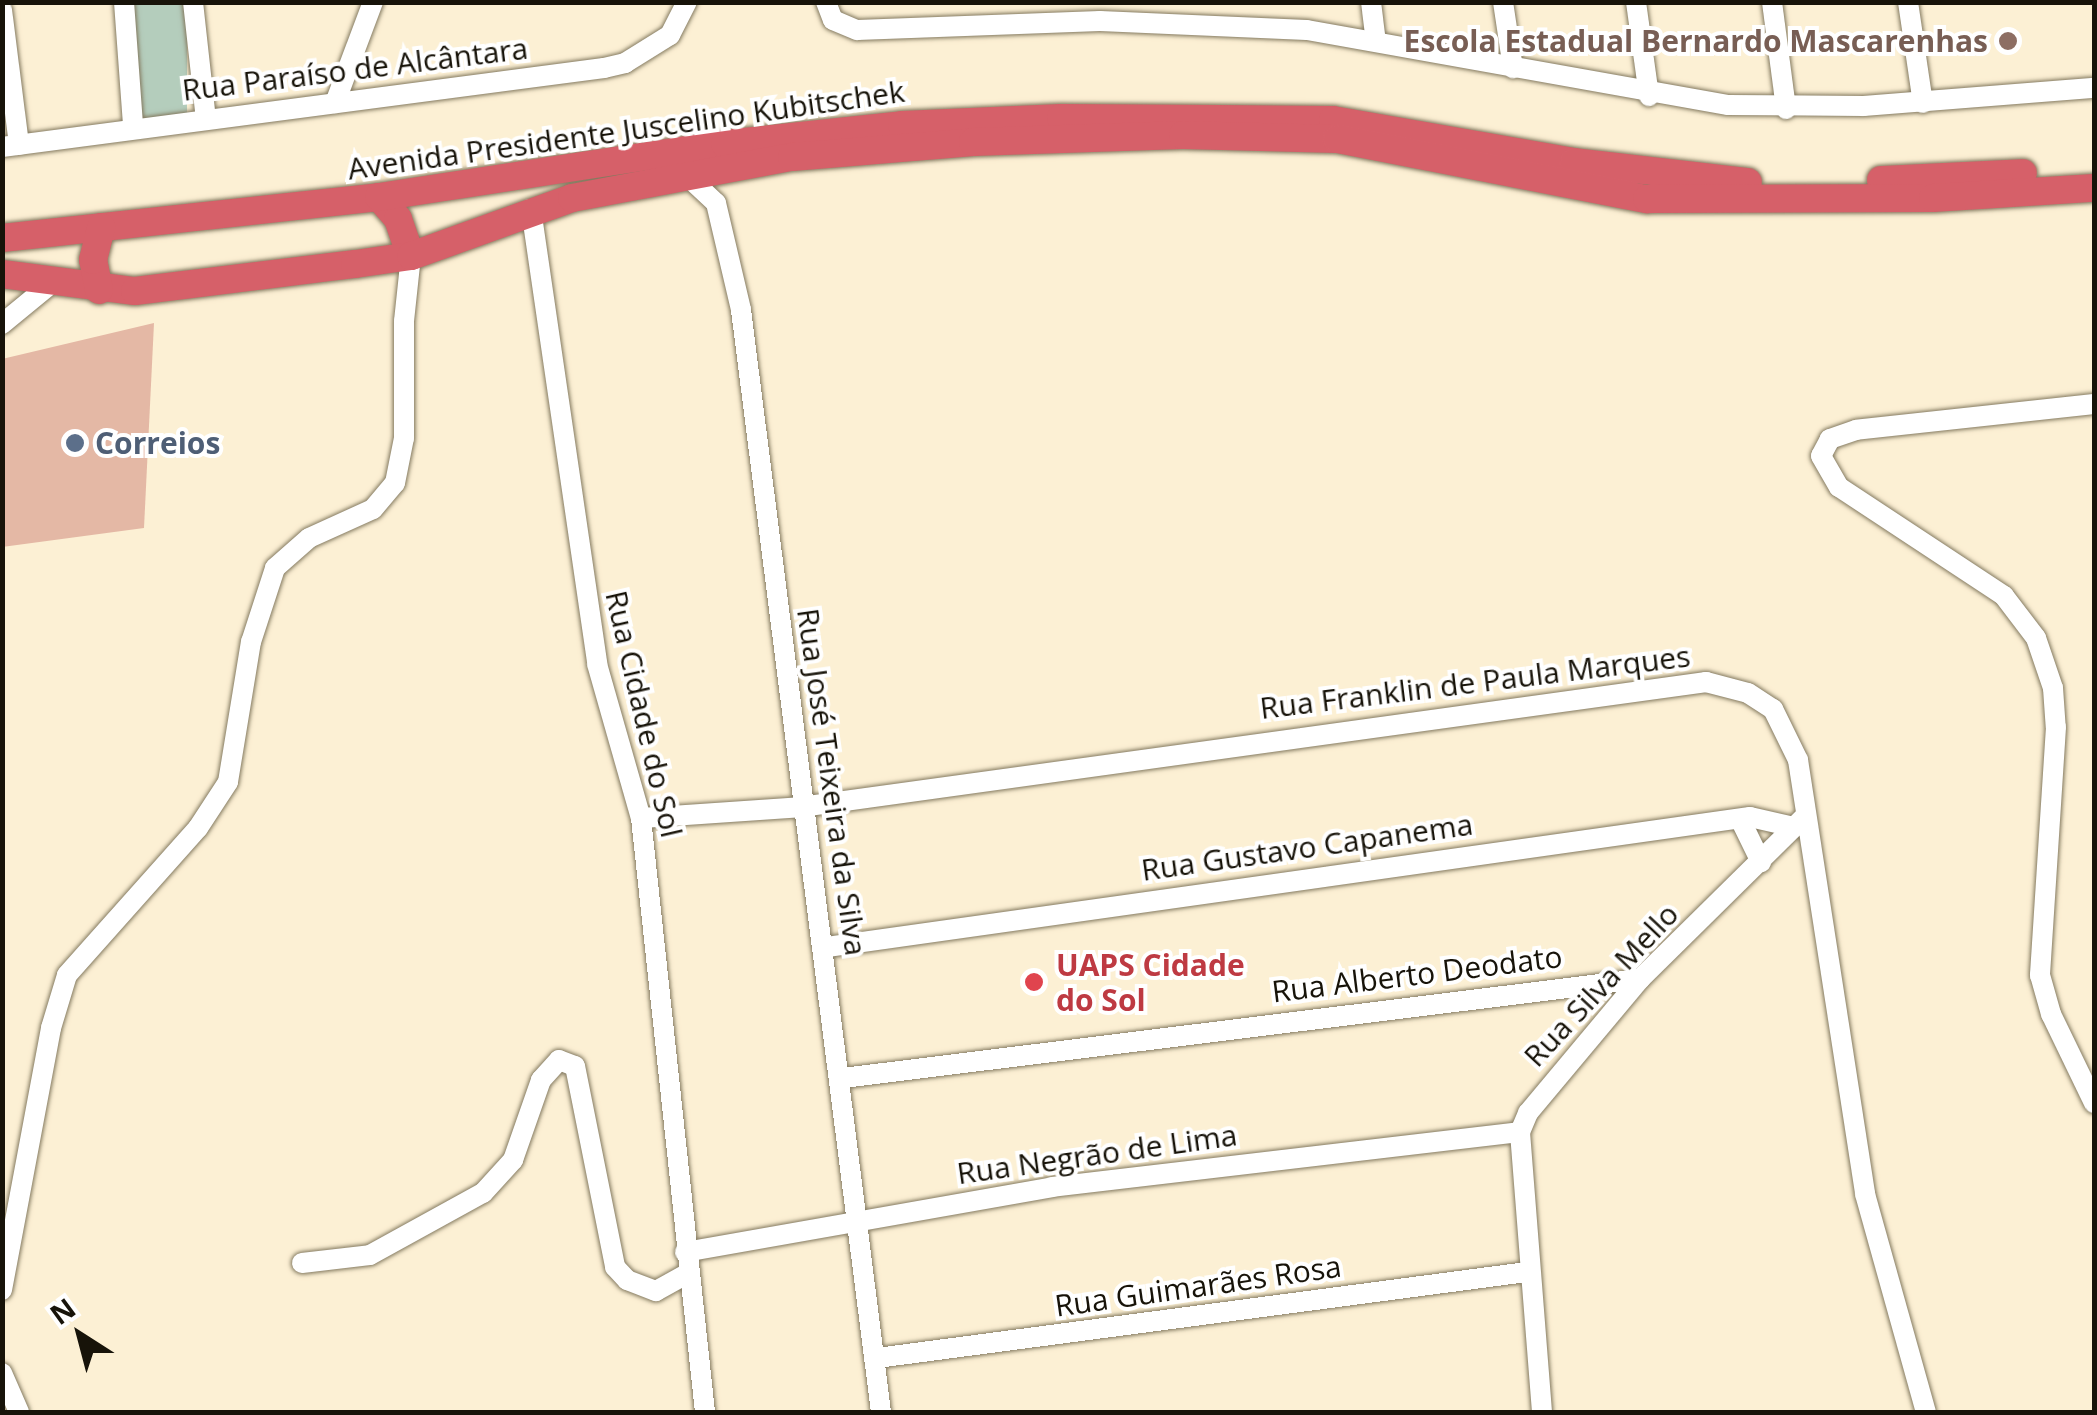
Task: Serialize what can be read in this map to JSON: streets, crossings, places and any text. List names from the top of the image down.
{
  "streets": {
    "highway": ["Avenida Presidente Juscelino Kubitschek"],
    "street": [
      "Rua Paraíso de Alcântara",
      "Rua Franklin de Paula Marques",
      "Rua Cidade do Sol",
      "Rua José Teixeira da Silva",
      "Rua Gustavo Capanema",
      "Rua Alberto Deodato",
      "Rua Silva Mello",
      "Rua Negrão de Lima",
      "Rua Guimarães Rosa"
    ]
  },
  "crossings": [
    ["Avenida Presidente Juscelino Kubitschek", "Rua Cidade do Sol"],
    ["Avenida Presidente Juscelino Kubitschek", "Rua José Teixeira da Silva"],
    ["Rua Franklin de Paula Marques", "Rua Cidade do Sol"],
    ["Rua Franklin de Paula Marques", "Rua José Teixeira da Silva"],
    ["Rua Franklin de Paula Marques", "Rua Gustavo Capanema"],
    ["Rua Franklin de Paula Marques", "Rua Silva Mello"],
    ["Rua Cidade do Sol", "Rua Negrão de Lima"],
    ["Rua José Teixeira da Silva", "Rua Gustavo Capanema"],
    ["Rua José Teixeira da Silva", "Rua Alberto Deodato"],
    ["Rua José Teixeira da Silva", "Rua Negrão de Lima"],
    ["Rua José Teixeira da Silva", "Rua Guimarães Rosa"],
    ["Rua Gustavo Capanema", "Rua Silva Mello"],
    ["Rua Alberto Deodato", "Rua Silva Mello"],
    ["Rua Silva Mello", "Rua Negrão de Lima"]
  ],
  "places": ["Escola Estadual Bernardo Mascarenhas", "Correios", "UAPS Cidade do Sol"],
  "north": "top left"
}
